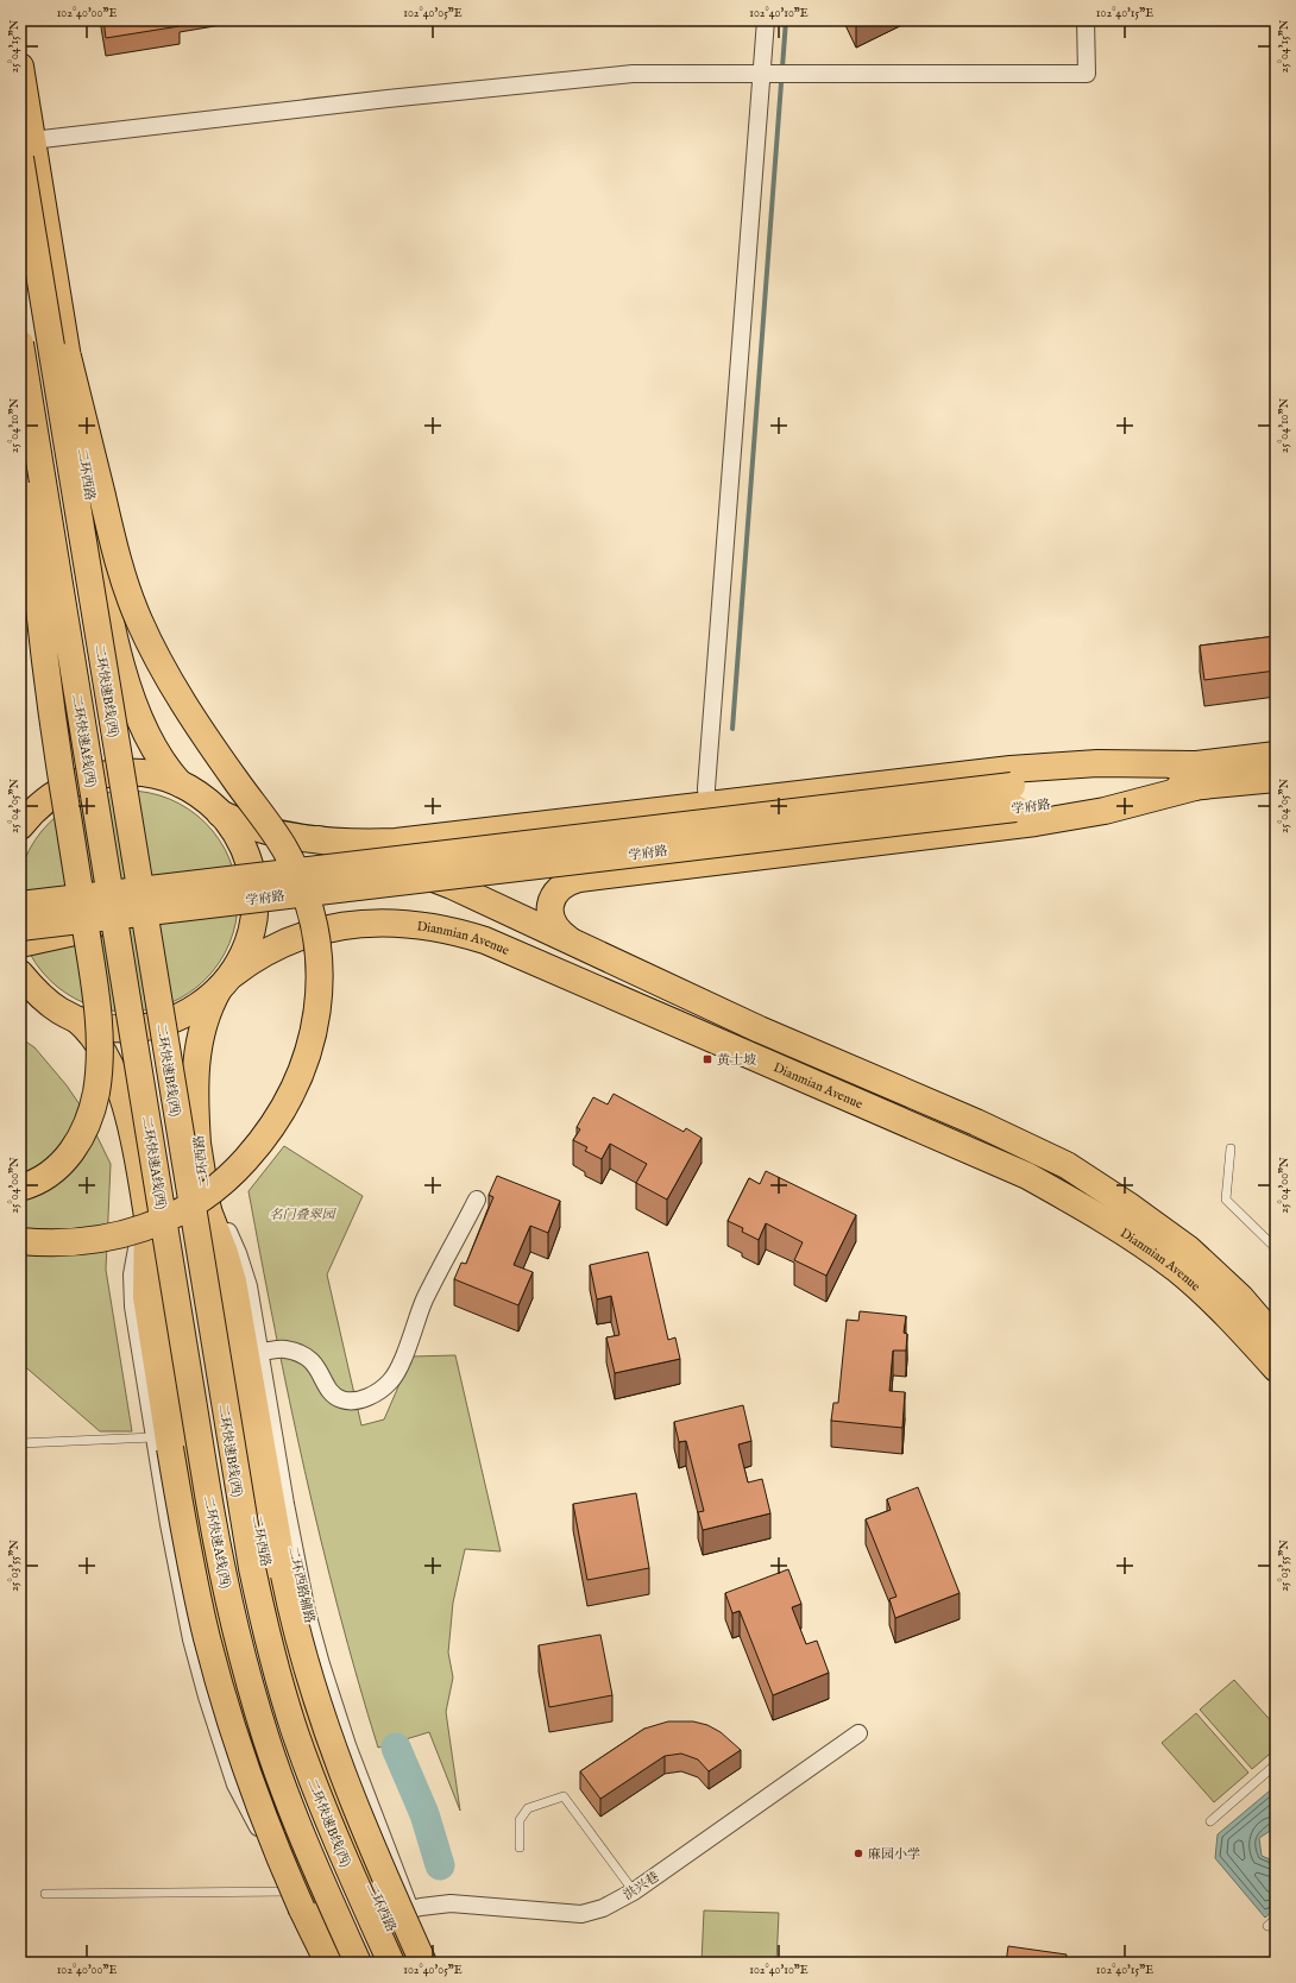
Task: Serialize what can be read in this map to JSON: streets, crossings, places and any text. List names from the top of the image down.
{
  "streets": {
    "main road": [
      "二环西路",
      "二环快速B线(西)",
      "二环快速A线(西)",
      "学府路",
      "Dianmian Avenue"
    ],
    "street": ["二环西路辅路", "洪兴巷"]
  },
  "crossings": [
    ["二环西路", "二环快速B线(西)"],
    ["二环西路", "学府路"],
    ["二环西路", "Dianmian Avenue"],
    ["二环西路", "二环西路辅路"],
    ["二环西路", "洪兴巷"],
    ["学府路", "Dianmian Avenue"],
    ["二环西路辅路", "洪兴巷"]
  ],
  "parks": ["名门叠翠园"],
  "places": {
    "transit": ["黄士坡"],
    "other": ["麻园小学"]
  },
  "coordinates": [
    "102°40'00\"E",
    "102°40'05\"E",
    "102°40'10\"E",
    "102°40'15\"E",
    "25°04'15\"N",
    "25°04'10\"N",
    "25°04'05\"N",
    "25°04'00\"N",
    "25°03'55\"N"
  ]
}
